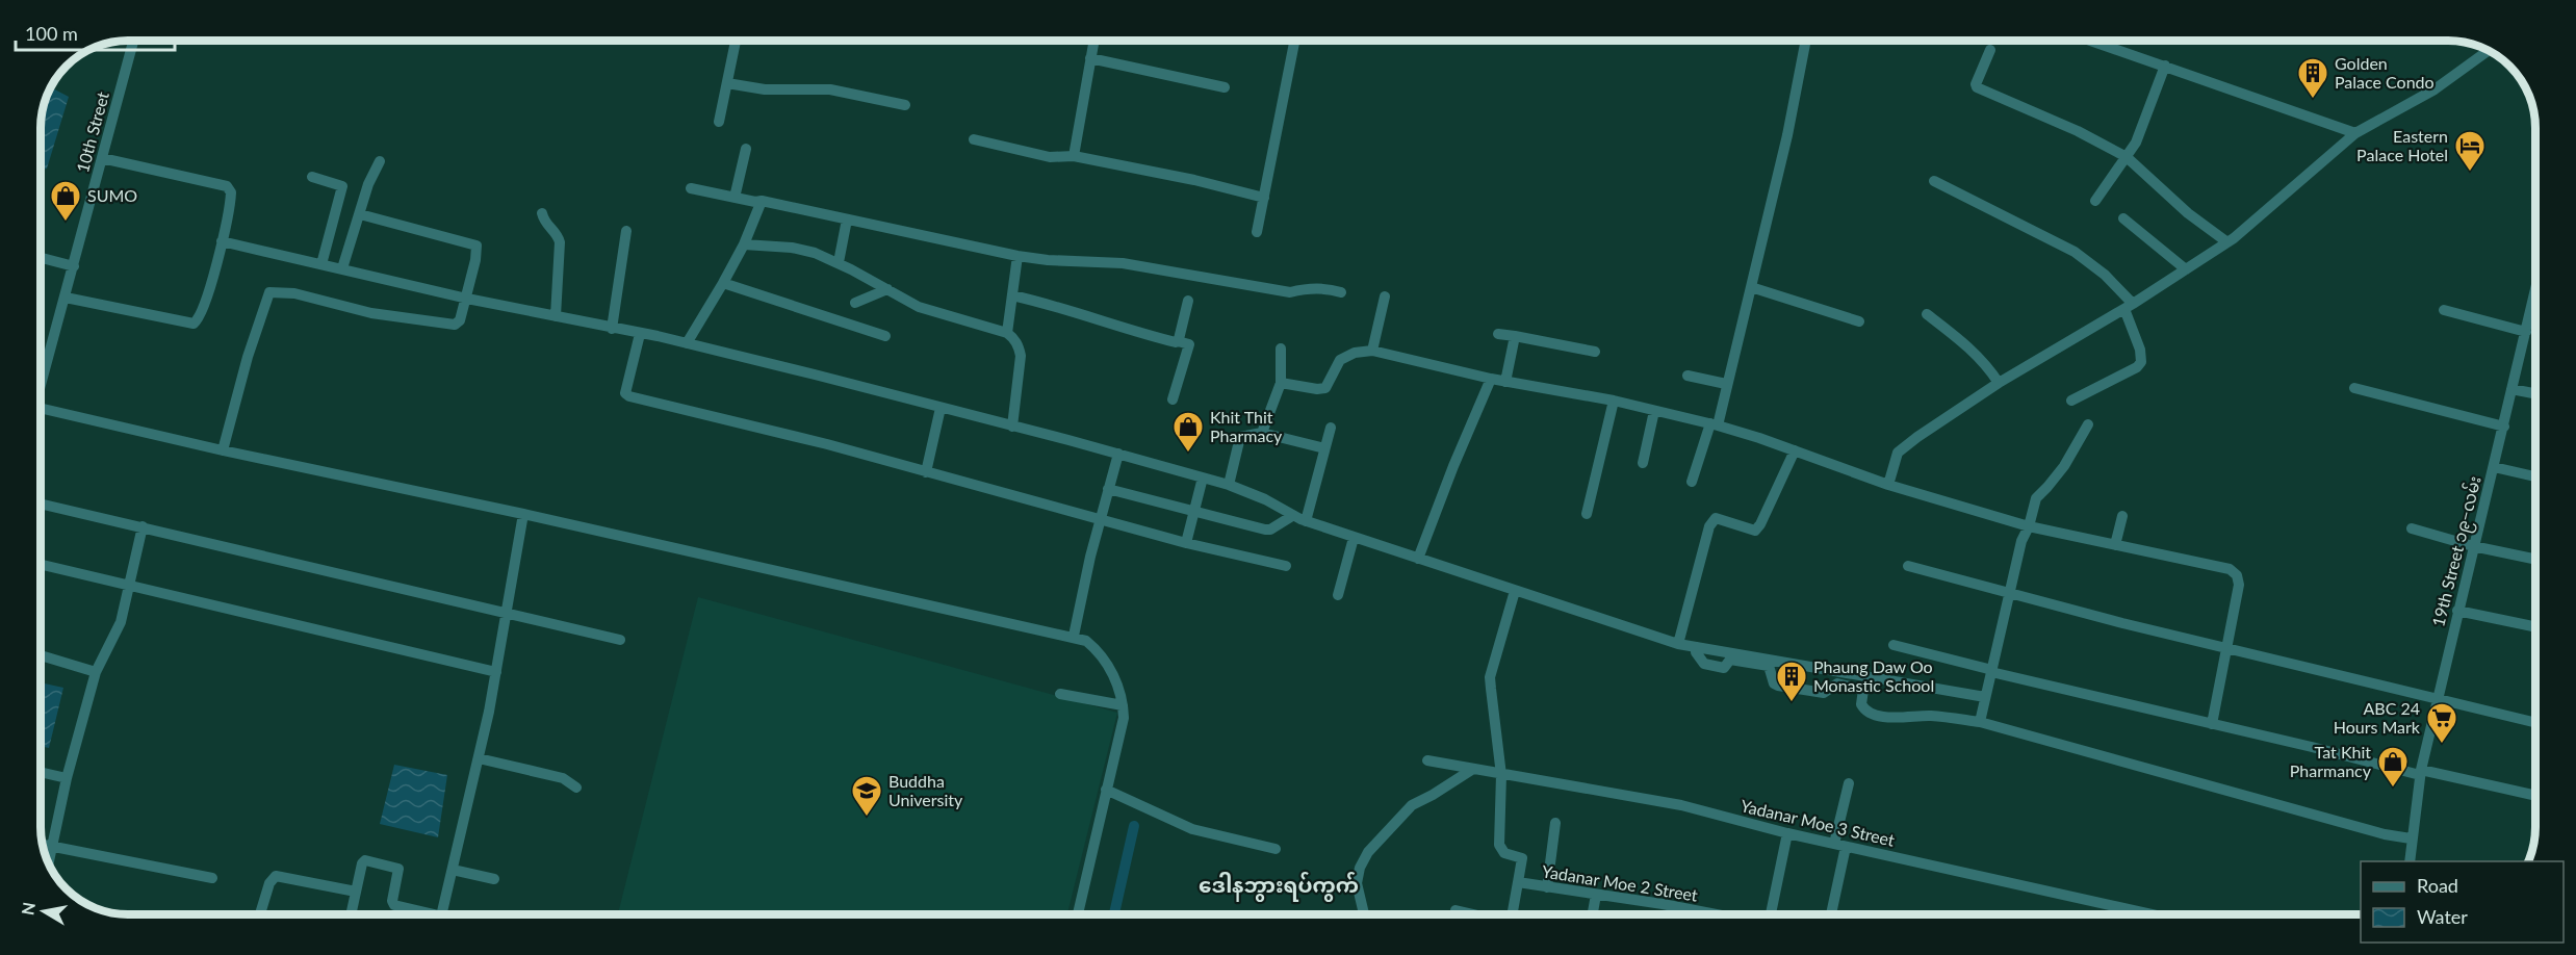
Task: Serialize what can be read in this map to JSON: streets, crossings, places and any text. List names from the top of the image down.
{
  "streets": {
    "street": [
      "10th Street",
      "19th Street ၁၉−လမ်း",
      "Yadanar Moe 3 Street",
      "Yadanar Moe 2 Street"
    ]
  },
  "crossings": [
    ["Yadanar Moe 3 Street", "Yadanar Moe 2 Street"]
  ],
  "districts": ["ဒေါနဘွားရပ်ကွက်"],
  "places": {
    "building": ["Golden Palace Condo", "Phaung Daw Oo Monastic School"],
    "hotel": ["Eastern Palace Hotel"],
    "shop": ["SUMO", "Khit Thit Pharmacy", "Tat Khit Pharmancy"],
    "supermarket": ["ABC 24 Hours Mark"],
    "school or university": ["Buddha University"]
  },
  "legend": ["Road", "Water"],
  "scale_bar": "100 m",
  "north": "left"
}
